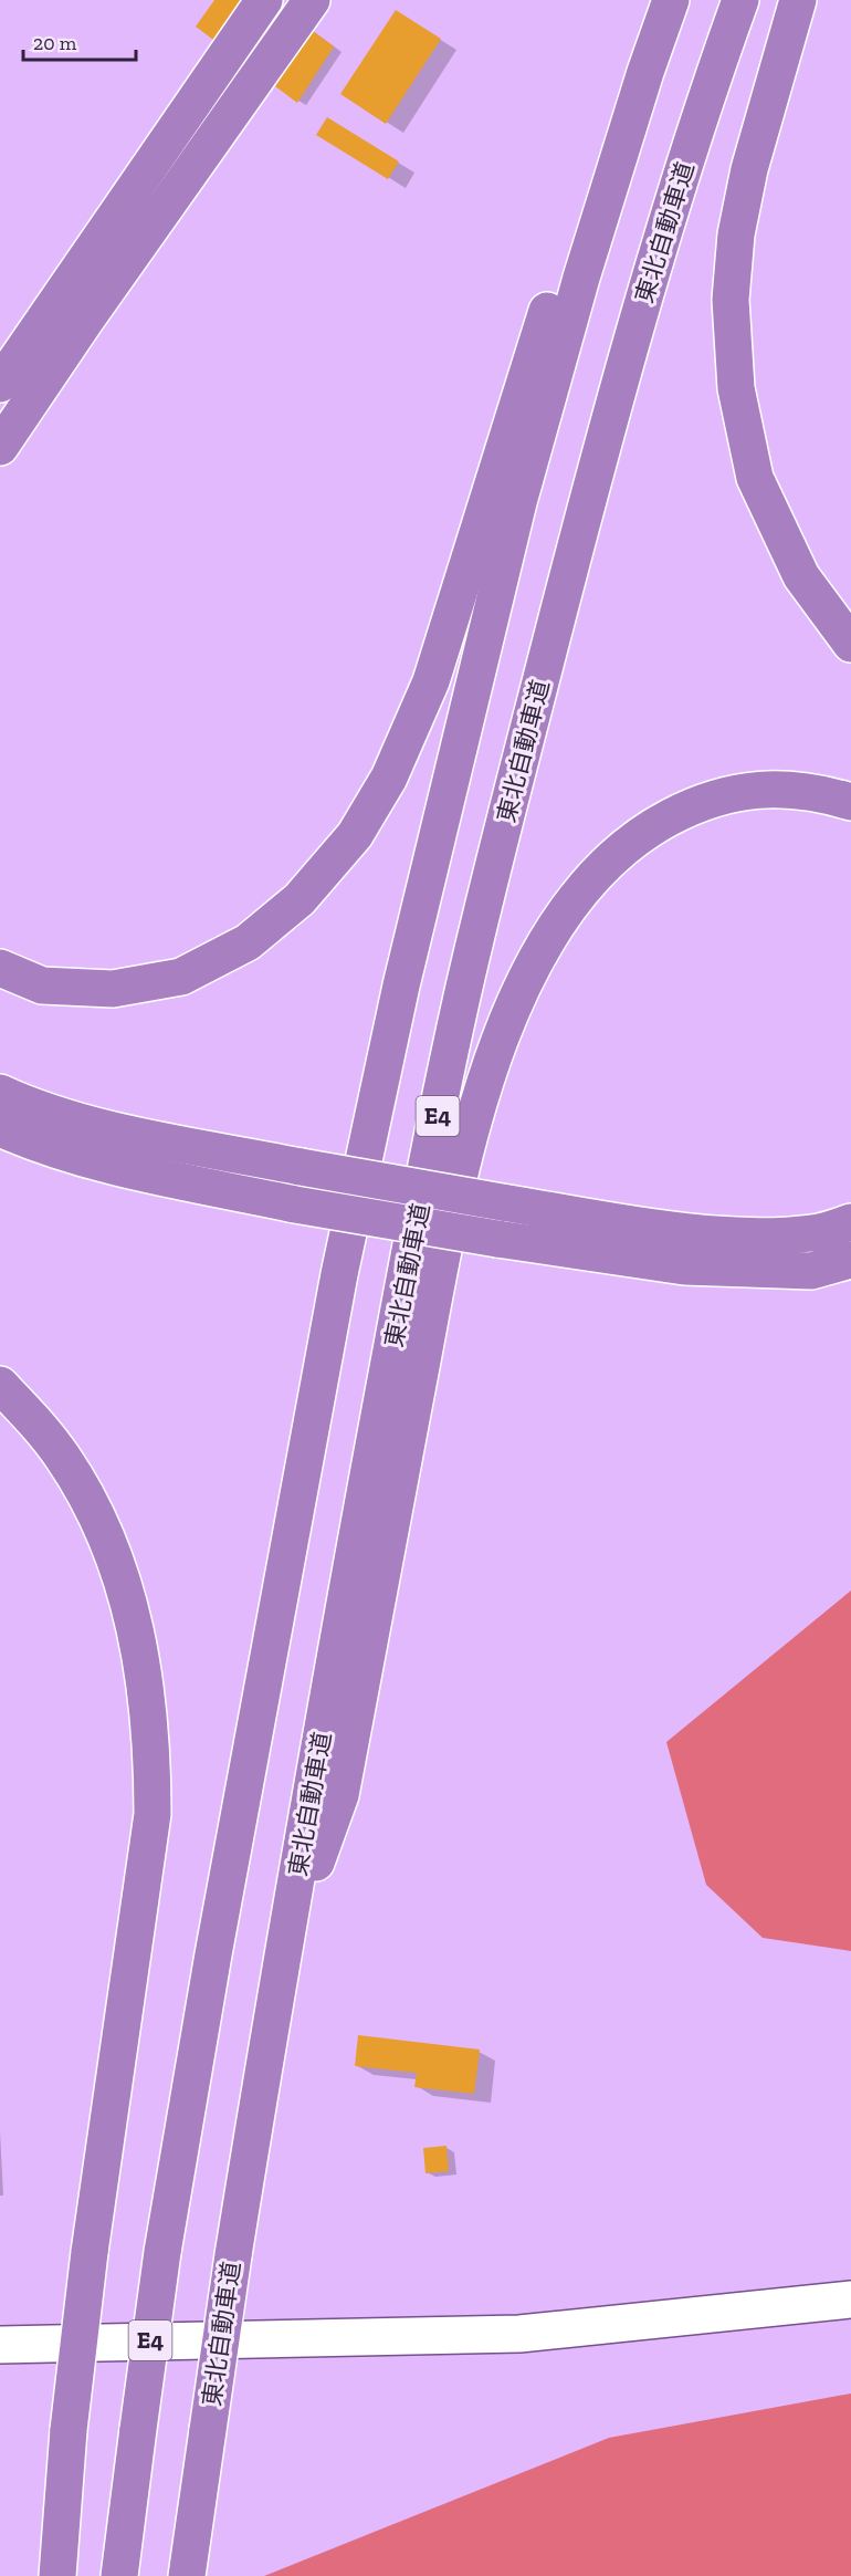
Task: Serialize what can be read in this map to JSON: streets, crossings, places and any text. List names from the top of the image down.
{
  "streets": {
    "highway": ["東北自動車道", "E4"]
  },
  "scale_bar": "20 m"
}
